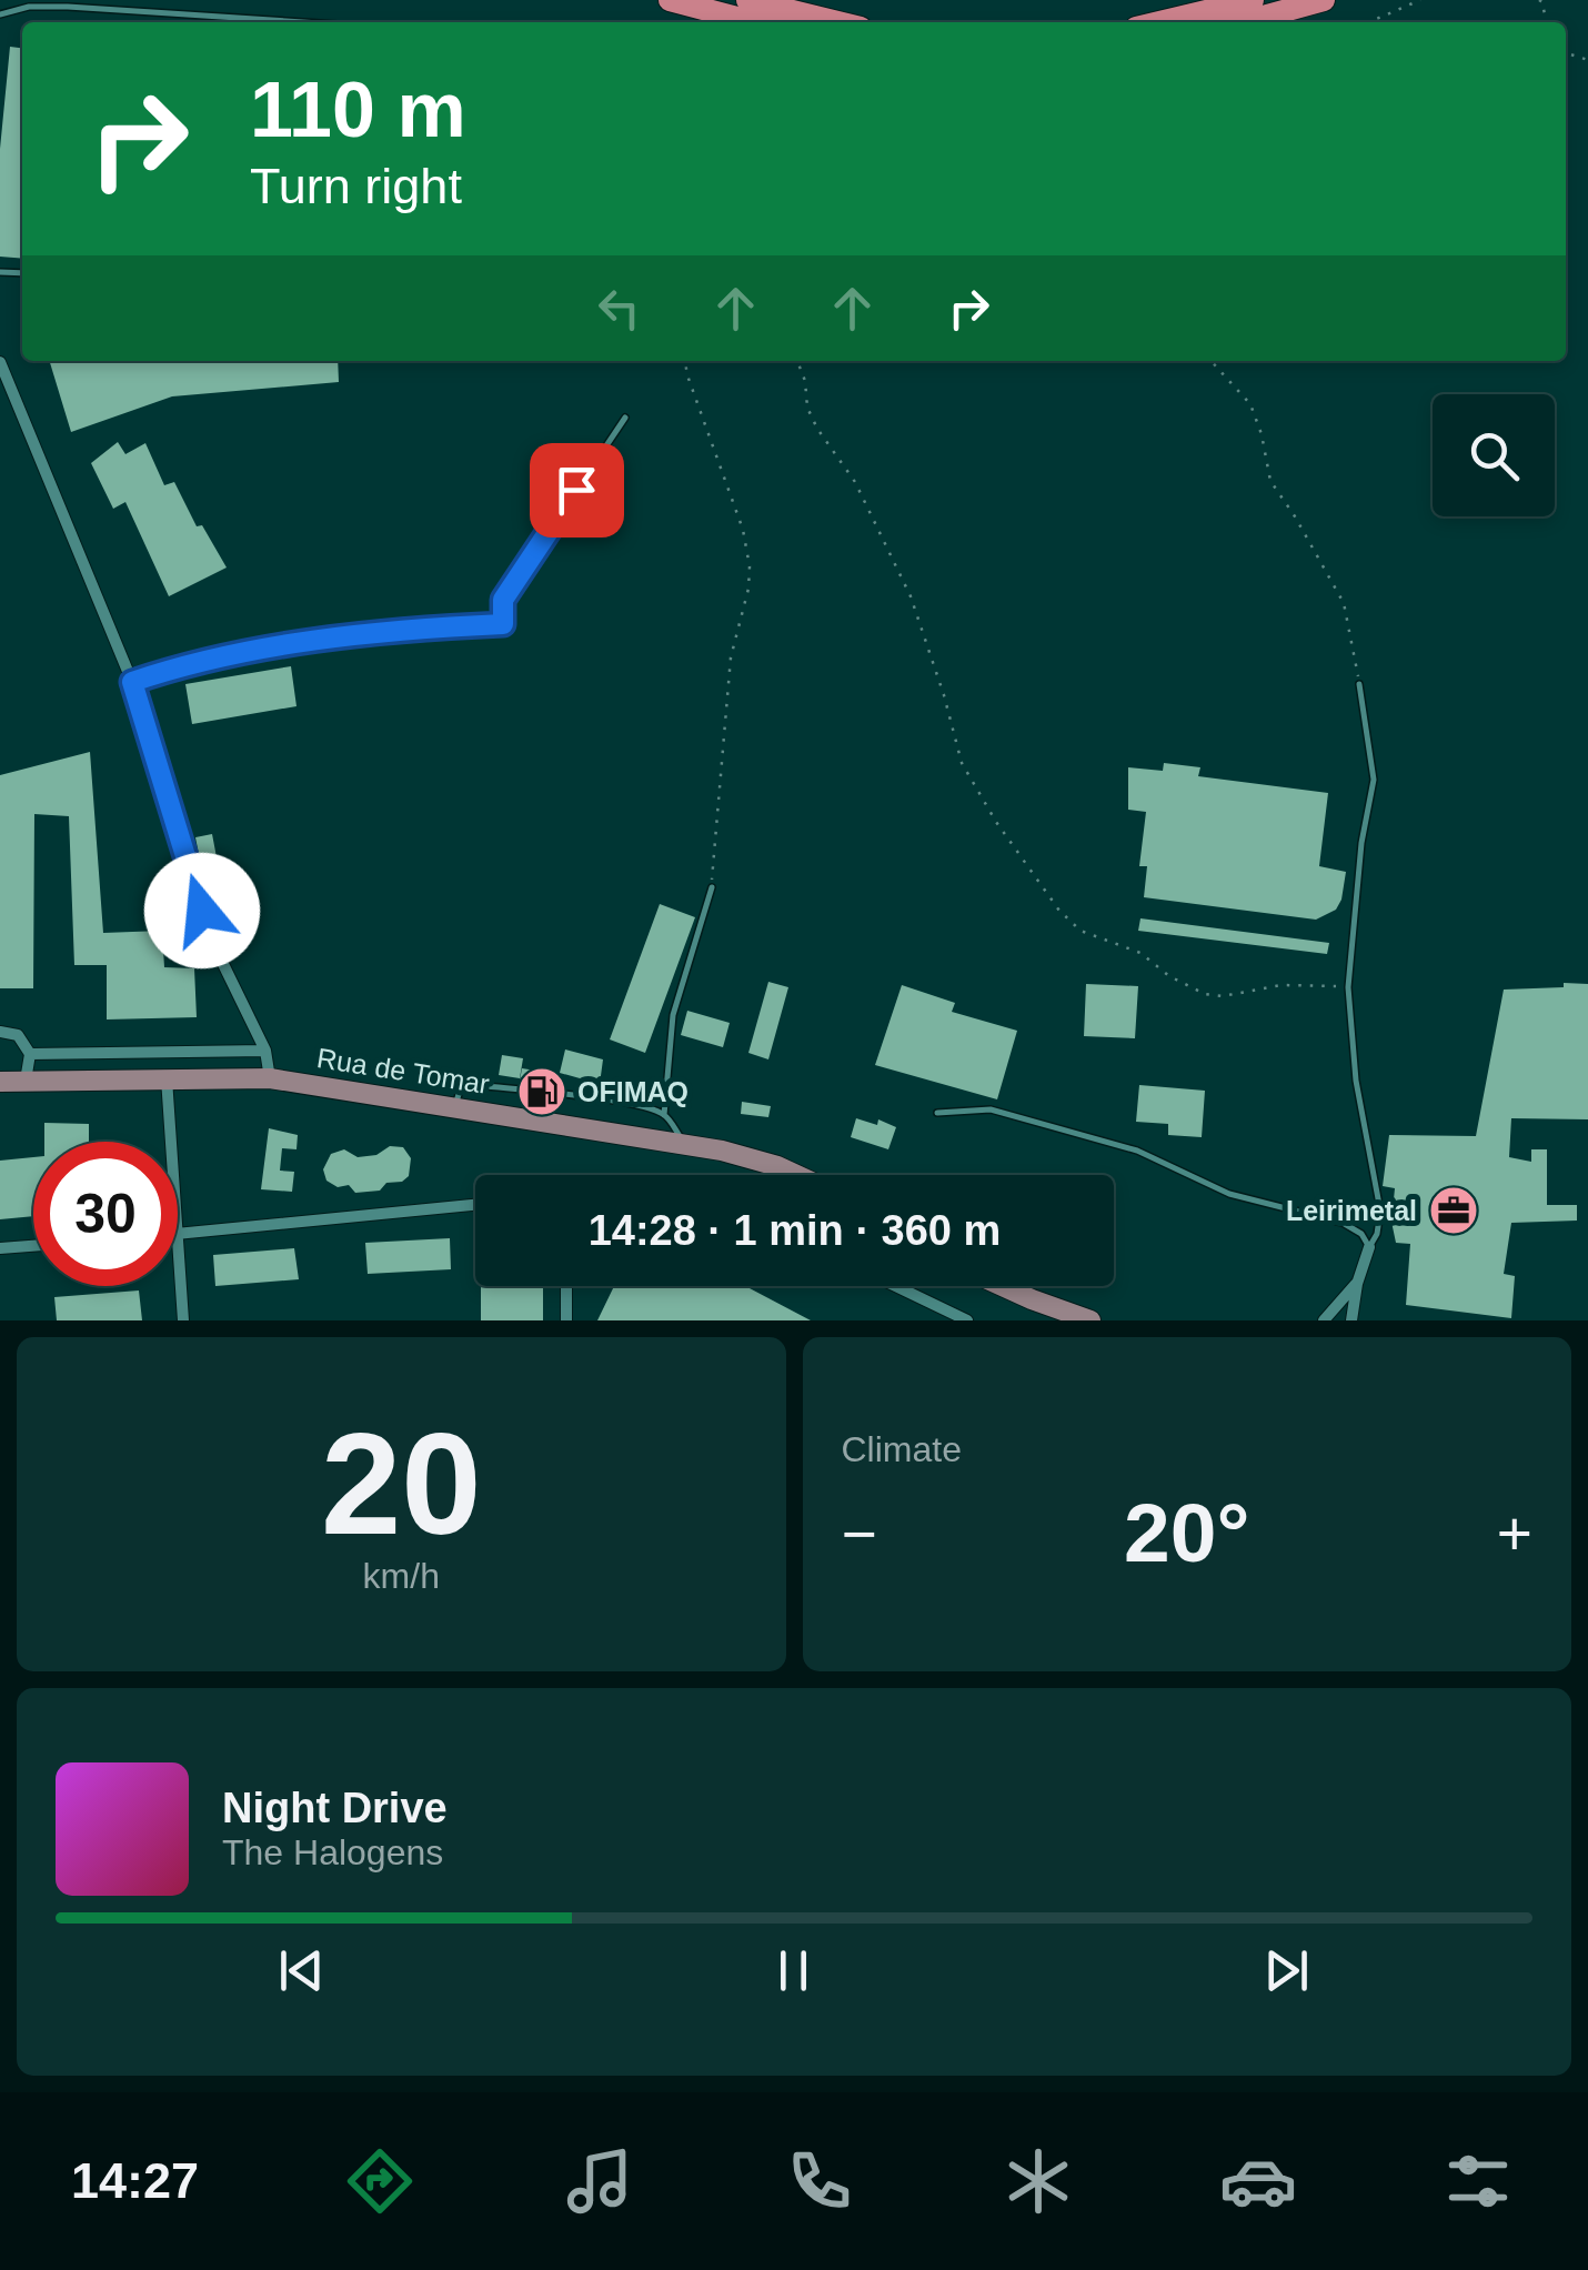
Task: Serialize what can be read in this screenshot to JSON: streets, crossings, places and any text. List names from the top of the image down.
{
  "streets": {
    "main road": ["Rua de Tomar"]
  },
  "places": {
    "fuel station": ["OFIMAQ"],
    "office": ["Leirimetal"]
  },
  "page": {
    "turn": ["110 m", "Turn right"],
    "limit": "30",
    "trip": "14:28 · 1 min · 360 m",
    "tile": [
      ["20", "km/h"],
      "Climate"
    ],
    "heat": ["−", "20°", "+"],
    "song": ["Night Drive", "The Halogens"],
    "tabs": "14:27"
  }
}
